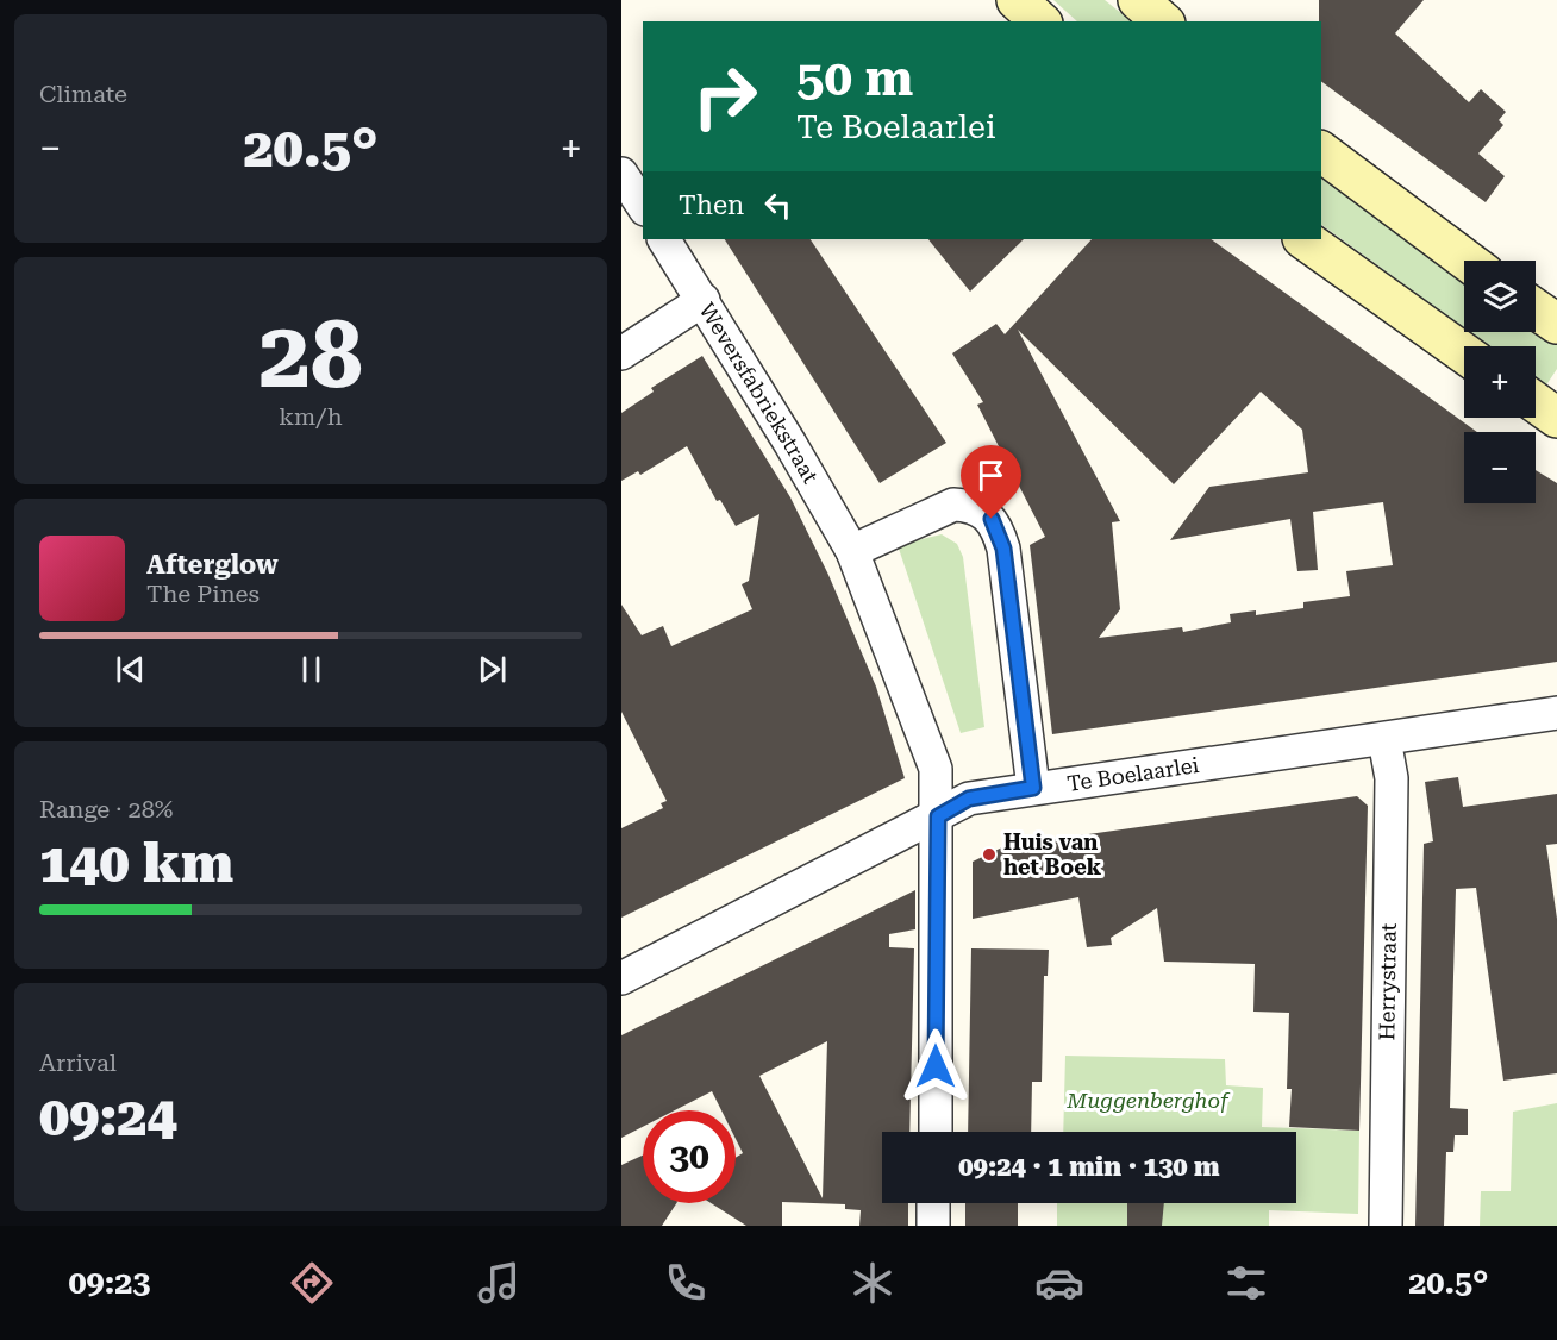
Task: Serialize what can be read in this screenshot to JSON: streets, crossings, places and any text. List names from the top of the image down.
{
  "streets": {
    "street": ["Weversfabriekstraat", "Te Boelaarlei", "Herrystraat"]
  },
  "crossings": [
    ["Weversfabriekstraat", "Te Boelaarlei"],
    ["Te Boelaarlei", "Herrystraat"]
  ],
  "parks": ["Muggenberghof"],
  "places": ["Huis van het Boek"],
  "page": {
    "tile": [
      "Climate",
      ["28", "km/h"],
      ["Range · 28%", "140 km"],
      ["Arrival", "09:24"]
    ],
    "turn": ["50 m", "Te Boelaarlei"],
    "heat": ["−", "20.5°", "+"],
    "then": "Then",
    "map_buttons": ["+", "−"],
    "song": ["Afterglow", "The Pines"],
    "limit": "30",
    "trip": "09:24 · 1 min · 130 m",
    "tabs": ["09:23", "20.5°"]
  }
}
